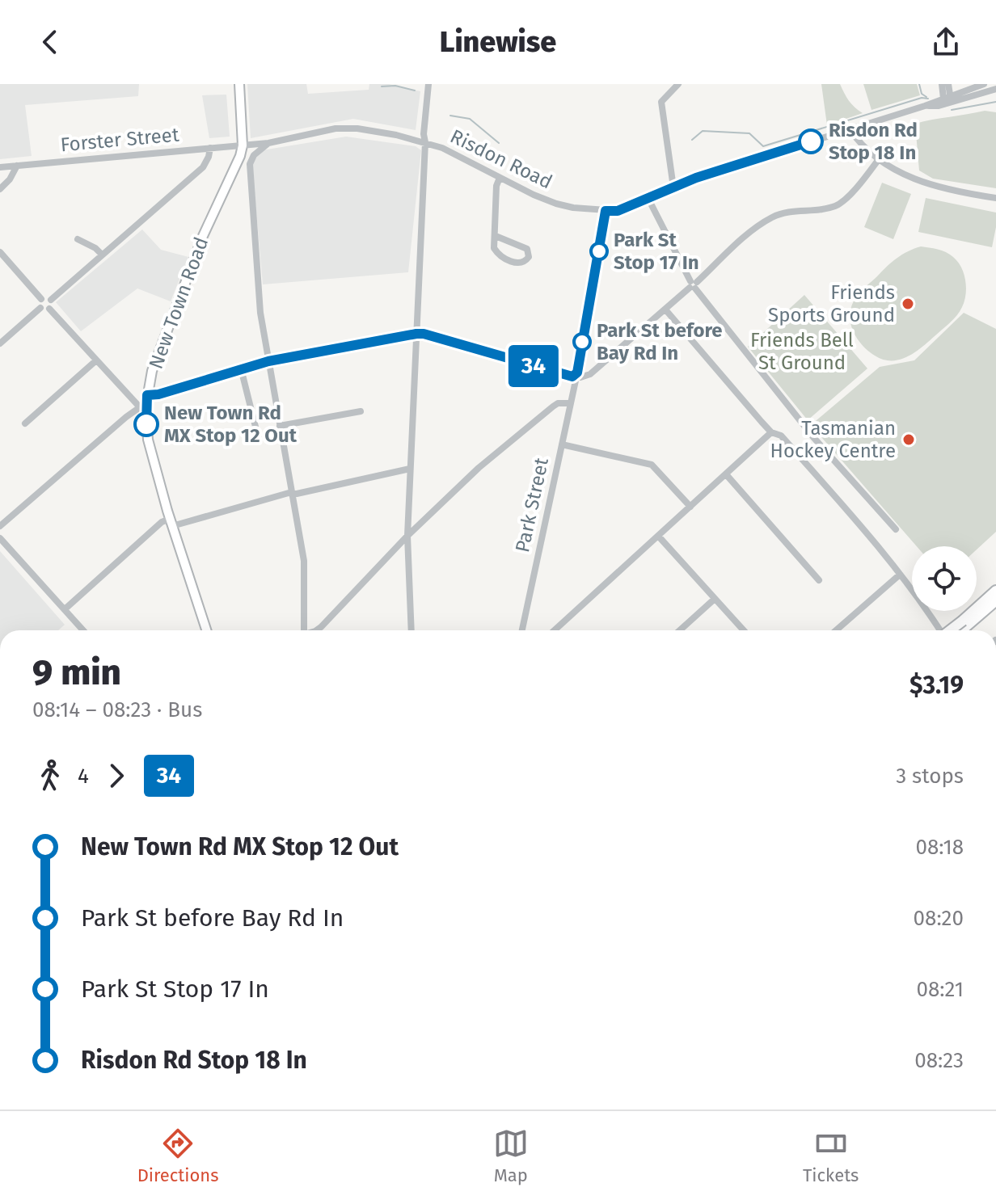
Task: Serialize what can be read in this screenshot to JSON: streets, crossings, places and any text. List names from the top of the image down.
{
  "streets": {
    "main road": ["New Town Road"],
    "street": ["Forster Street", "Risdon Road", "Park Street"]
  },
  "crossings": [
    ["Forster Street", "Risdon Road"],
    ["Forster Street", "New Town Road"],
    ["Risdon Road", "New Town Road"],
    ["Risdon Road", "Park Street"]
  ],
  "parks": ["Friends Bell St Ground"],
  "places": [
    "Risdon Rd Stop 18 In",
    "Park St Stop 17 In",
    "Friends Sports Ground",
    "Park St before Bay Rd In",
    "New Town Rd MX Stop 12 Out",
    "Tasmanian Hockey Centre"
  ],
  "lines": ["bus line 34"],
  "page": {
    "header": "Linewise",
    "on_map": "34",
    "heading": ["9 min", "08:14 – 08:23 · Bus", "$3.19"],
    "legs": ["4", "34", "3 stops"],
    "list": [
      {
        "name": "New Town Rd MX Stop 12 Out",
        "value": "08:18"
      },
      {
        "name": "Park St before Bay Rd In",
        "value": "08:20"
      },
      {
        "name": "Park St Stop 17 In",
        "value": "08:21"
      },
      {
        "name": "Risdon Rd Stop 18 In",
        "value": "08:23"
      }
    ],
    "tabs": ["Directions", "Map", "Tickets"]
  }
}
